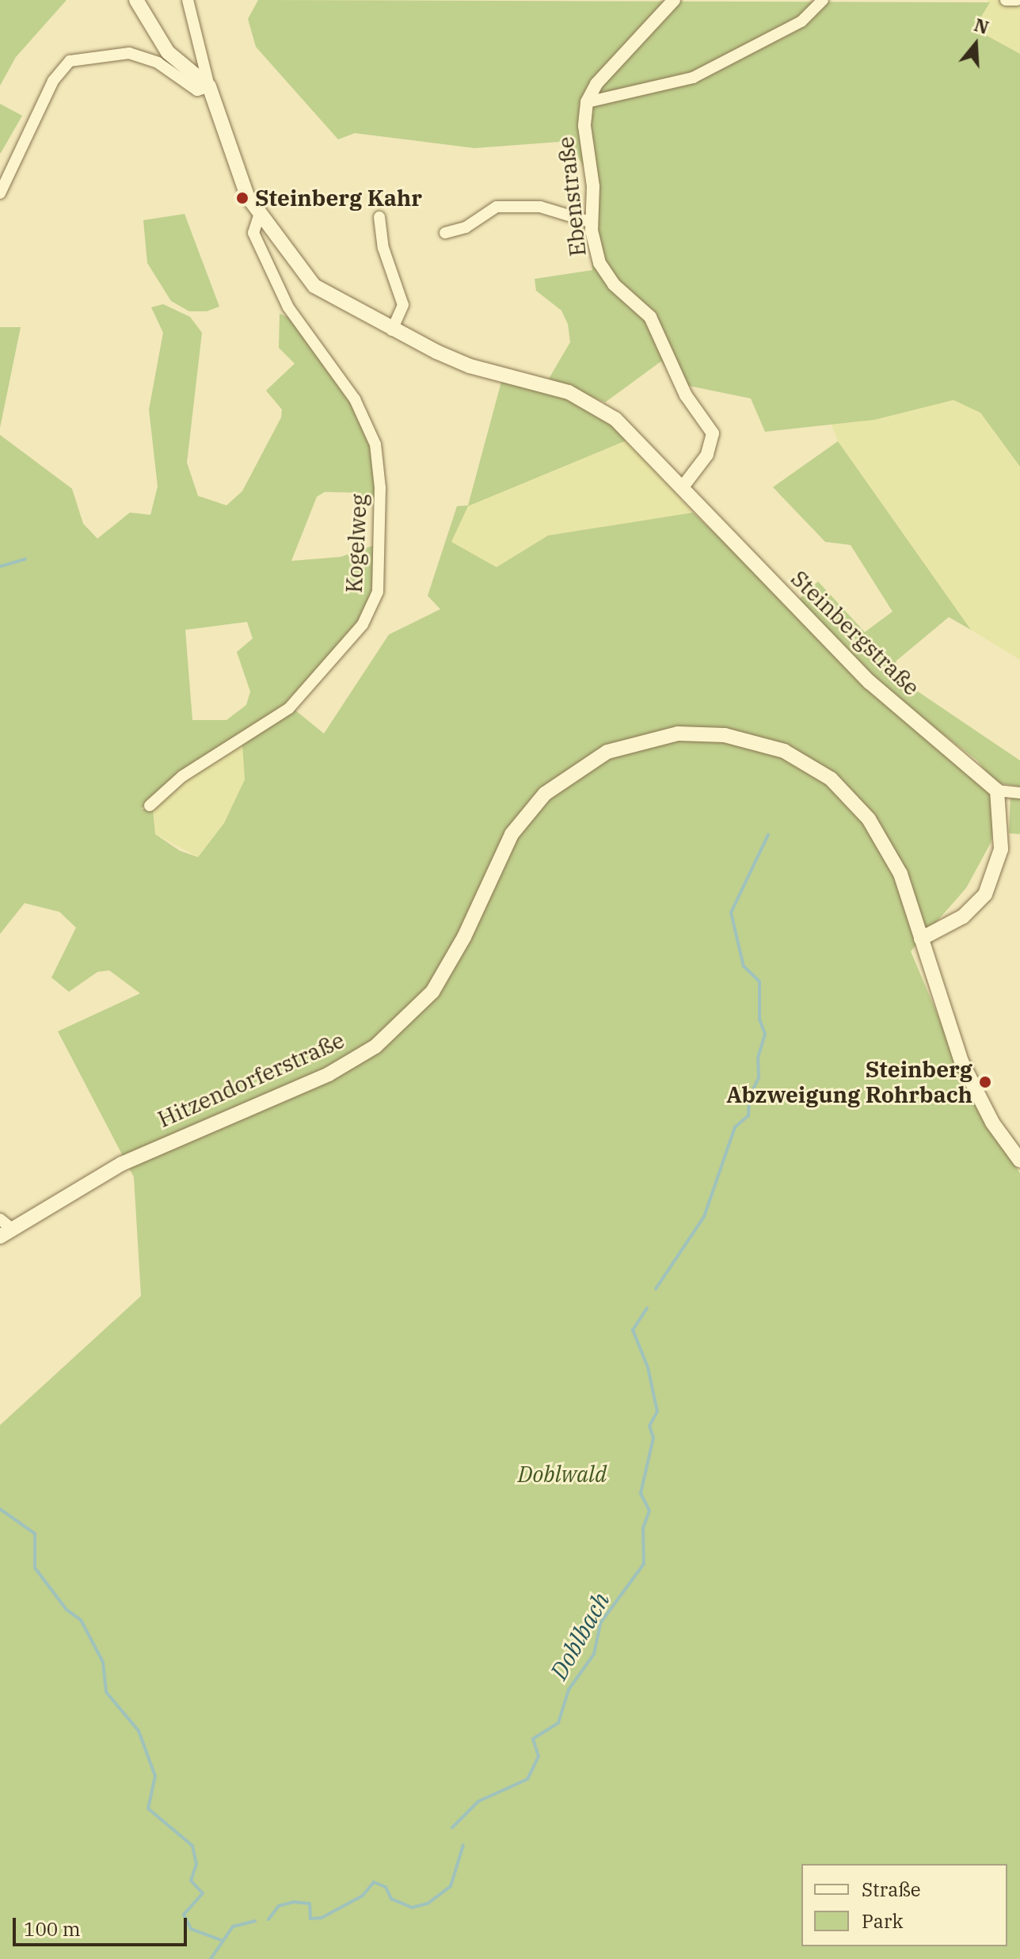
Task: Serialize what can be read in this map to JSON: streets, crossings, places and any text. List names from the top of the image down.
{
  "streets": {
    "main road": ["Steinbergstraße", "Hitzendorferstraße"],
    "street": ["Ebenstraße", "Kogelweg"]
  },
  "crossings": [
    ["Ebenstraße", "Steinbergstraße"],
    ["Kogelweg", "Steinbergstraße"]
  ],
  "water": ["Doblbach"],
  "parks": ["Doblwald"],
  "places": ["Steinberg Kahr", "Steinberg Abzweigung Rohrbach"],
  "legend": ["Straße", "Park"],
  "scale_bar": "100 m",
  "north": "top"
}
